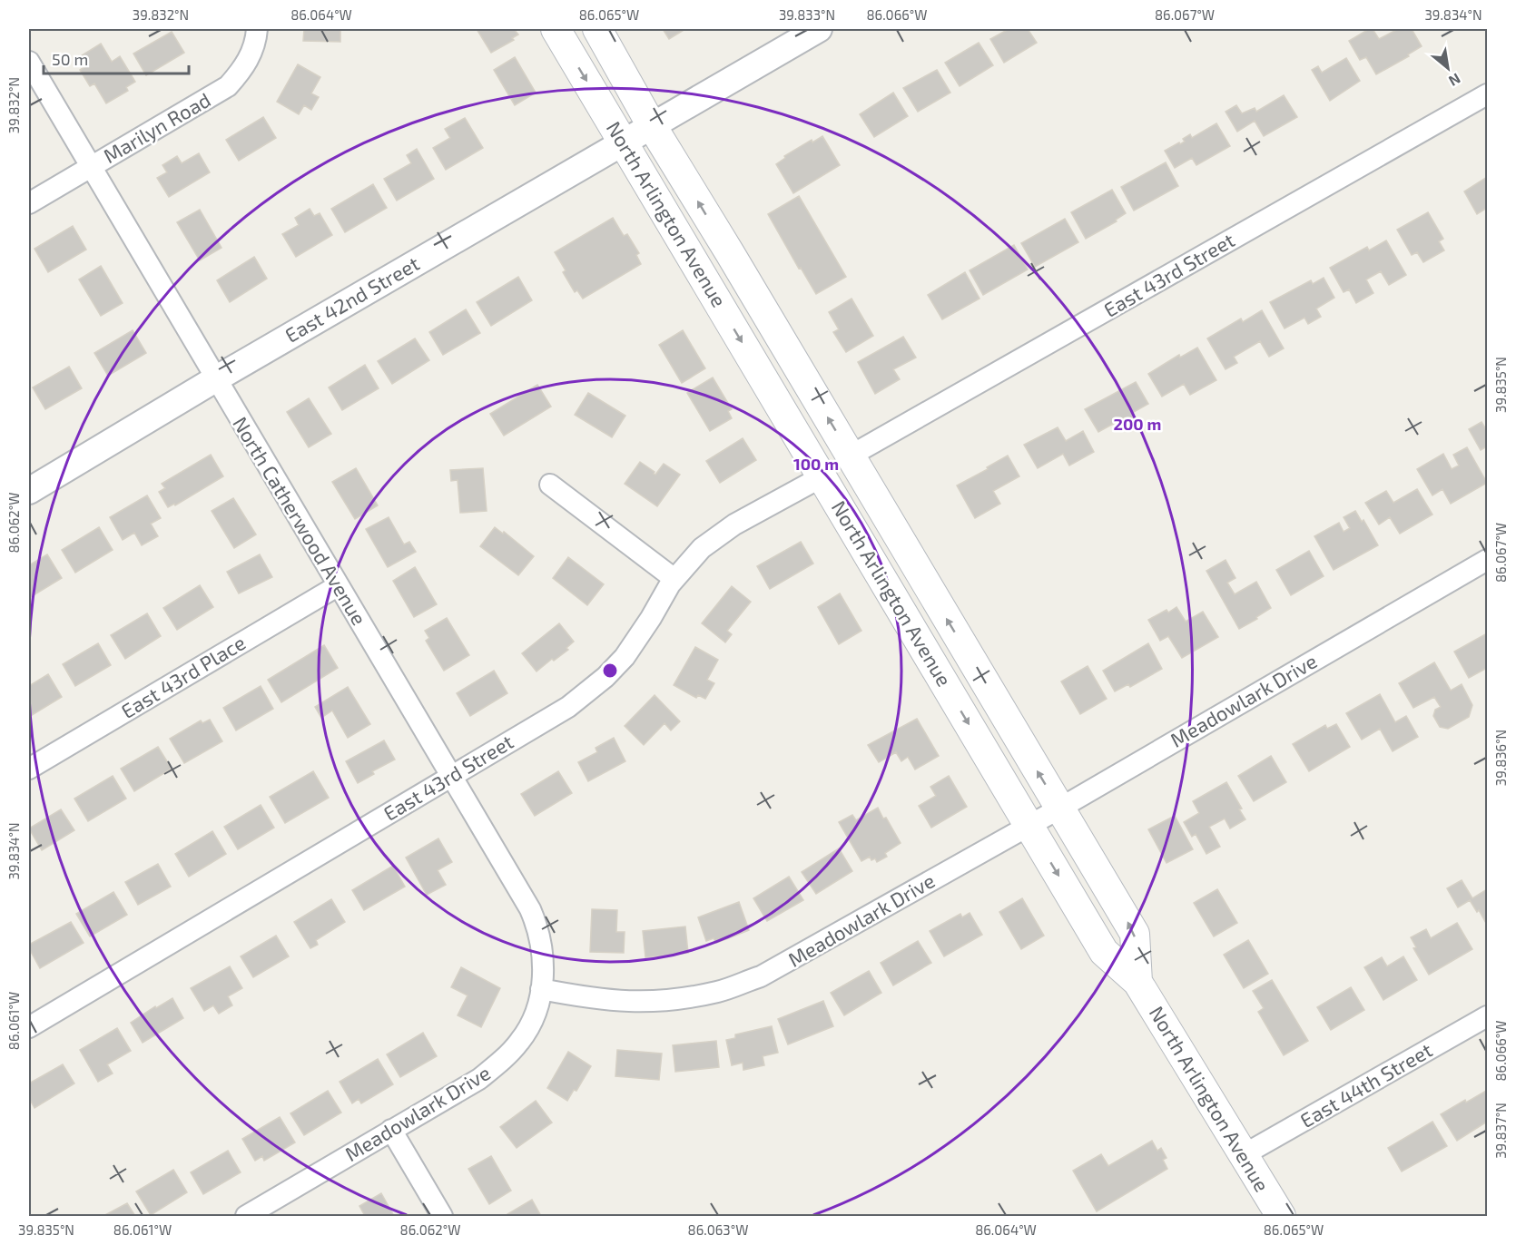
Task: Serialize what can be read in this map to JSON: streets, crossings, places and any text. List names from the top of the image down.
{
  "streets": {
    "main road": ["North Arlington Avenue"],
    "street": [
      "Marilyn Road",
      "East 43rd Street",
      "East 42nd Street",
      "North Catherwood Avenue",
      "East 43rd Place",
      "Meadowlark Drive",
      "East 44th Street"
    ]
  },
  "crossings": [
    ["Marilyn Road", "North Catherwood Avenue"],
    ["North Arlington Avenue", "East 43rd Street"],
    ["North Arlington Avenue", "East 42nd Street"],
    ["North Arlington Avenue", "Meadowlark Drive"],
    ["North Arlington Avenue", "East 44th Street"],
    ["East 43rd Street", "North Catherwood Avenue"],
    ["East 42nd Street", "North Catherwood Avenue"],
    ["North Catherwood Avenue", "East 43rd Place"],
    ["North Catherwood Avenue", "Meadowlark Drive"]
  ],
  "scale_bar": "50 m",
  "north": "bottom right",
  "coordinates": [
    "39.832°N",
    "86.064°W",
    "86.065°W",
    "39.833°N",
    "86.066°W",
    "86.067°W",
    "39.834°N",
    "39.835°N",
    "86.062°W",
    "39.836°N",
    "86.061°W",
    "39.837°N",
    "86.063°W"
  ],
  "rings": ["200 m", "100 m"]
}
